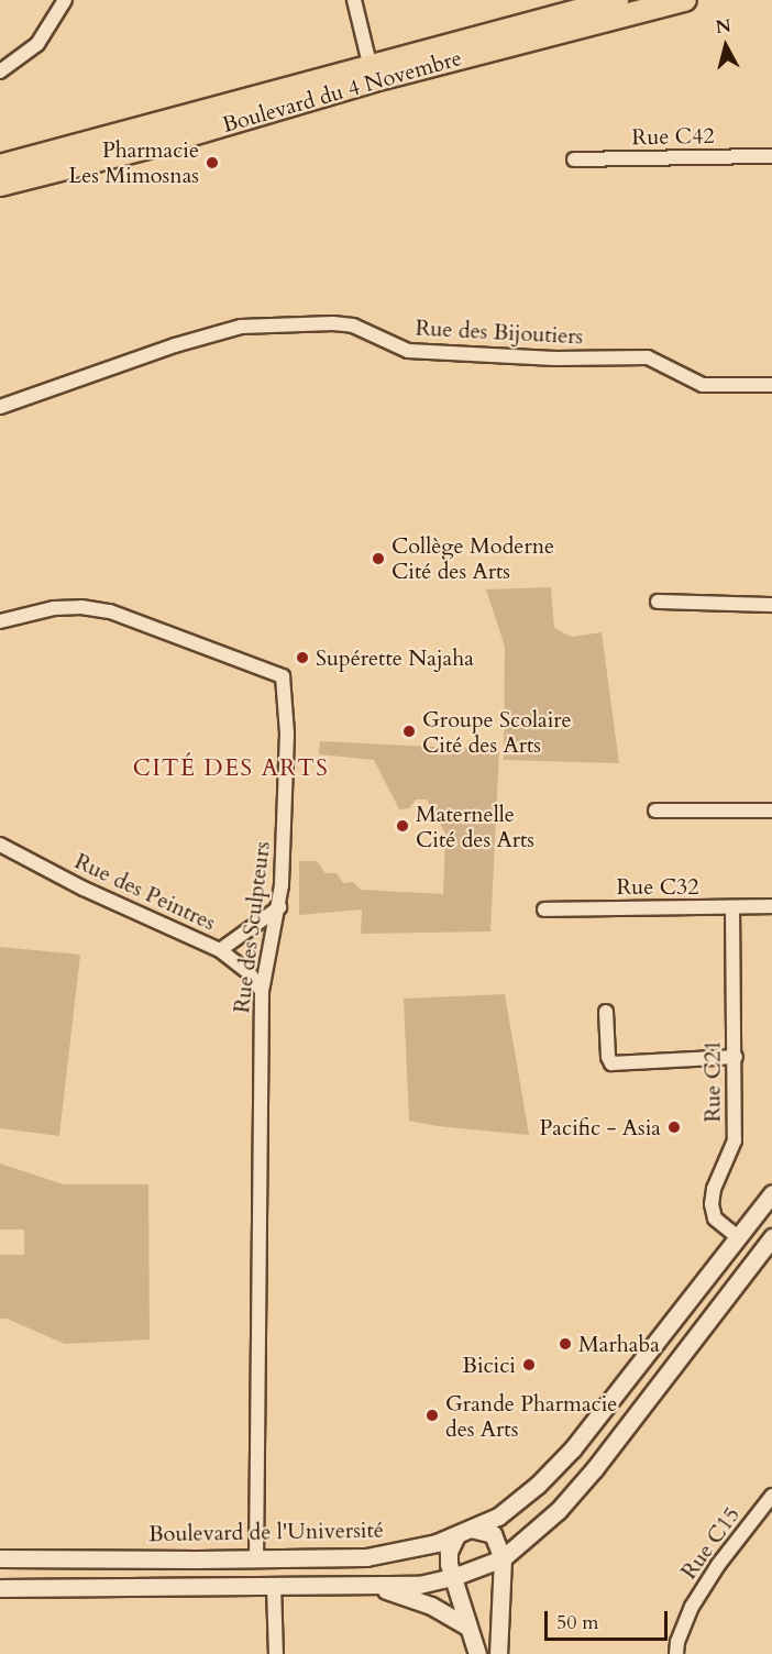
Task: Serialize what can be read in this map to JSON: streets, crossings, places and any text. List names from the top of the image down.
{
  "streets": {
    "main road": ["Boulevard du 4 Novembre"],
    "street": [
      "Rue C42",
      "Rue des Bijoutiers",
      "Rue C32",
      "Rue des Peintres",
      "Rue des Sculpteurs",
      "Rue C21",
      "Boulevard de l'Université",
      "Rue C15"
    ]
  },
  "crossings": [
    ["Rue C32", "Rue C21"],
    ["Rue des Peintres", "Rue des Sculpteurs"],
    ["Rue des Sculpteurs", "Boulevard de l'Université"],
    ["Rue C21", "Boulevard de l'Université"]
  ],
  "districts": ["CITÉ DES ARTS"],
  "places": [
    "Pharmacie Les Mimosnas",
    "Collège Moderne Cité des Arts",
    "Supérette Najaha",
    "Groupe Scolaire Cité des Arts",
    "Maternelle Cité des Arts",
    "Pacific - Asia",
    "Marhaba",
    "Bicici",
    "Grande Pharmacie des Arts"
  ],
  "scale_bar": "50 m",
  "north": "top"
}
